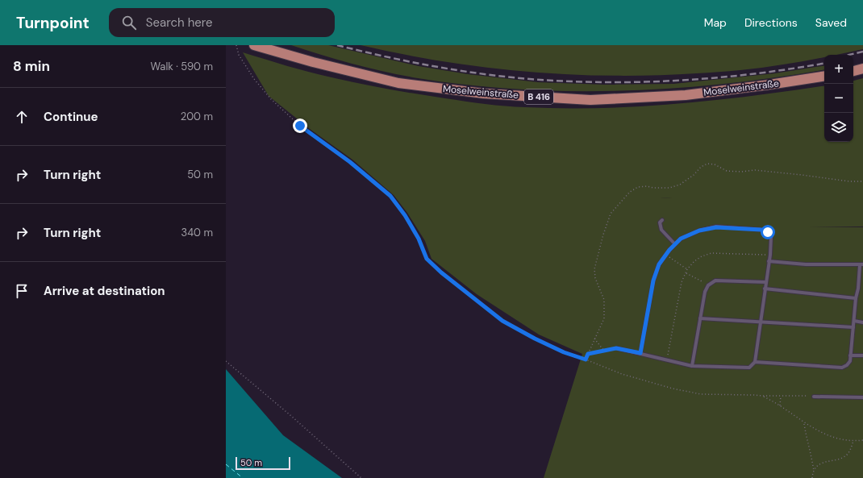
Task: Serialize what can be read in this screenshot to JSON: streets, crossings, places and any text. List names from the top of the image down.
{
  "streets": {
    "main road": ["Moselweinstraße", "B 416"]
  },
  "scale_bar": "50 m",
  "page": {
    "header": "Turnpoint",
    "search": "Search here",
    "nav": ["Map", "Directions", "Saved"],
    "heading": ["8 min", "Walk · 590 m"],
    "map_buttons": ["+", "−"],
    "list": [
      ["Continue", "200 m"],
      ["Turn right", "50 m"],
      ["Turn right", "340 m"],
      "Arrive at destination"
    ],
    "scale": "50 m"
  }
}
